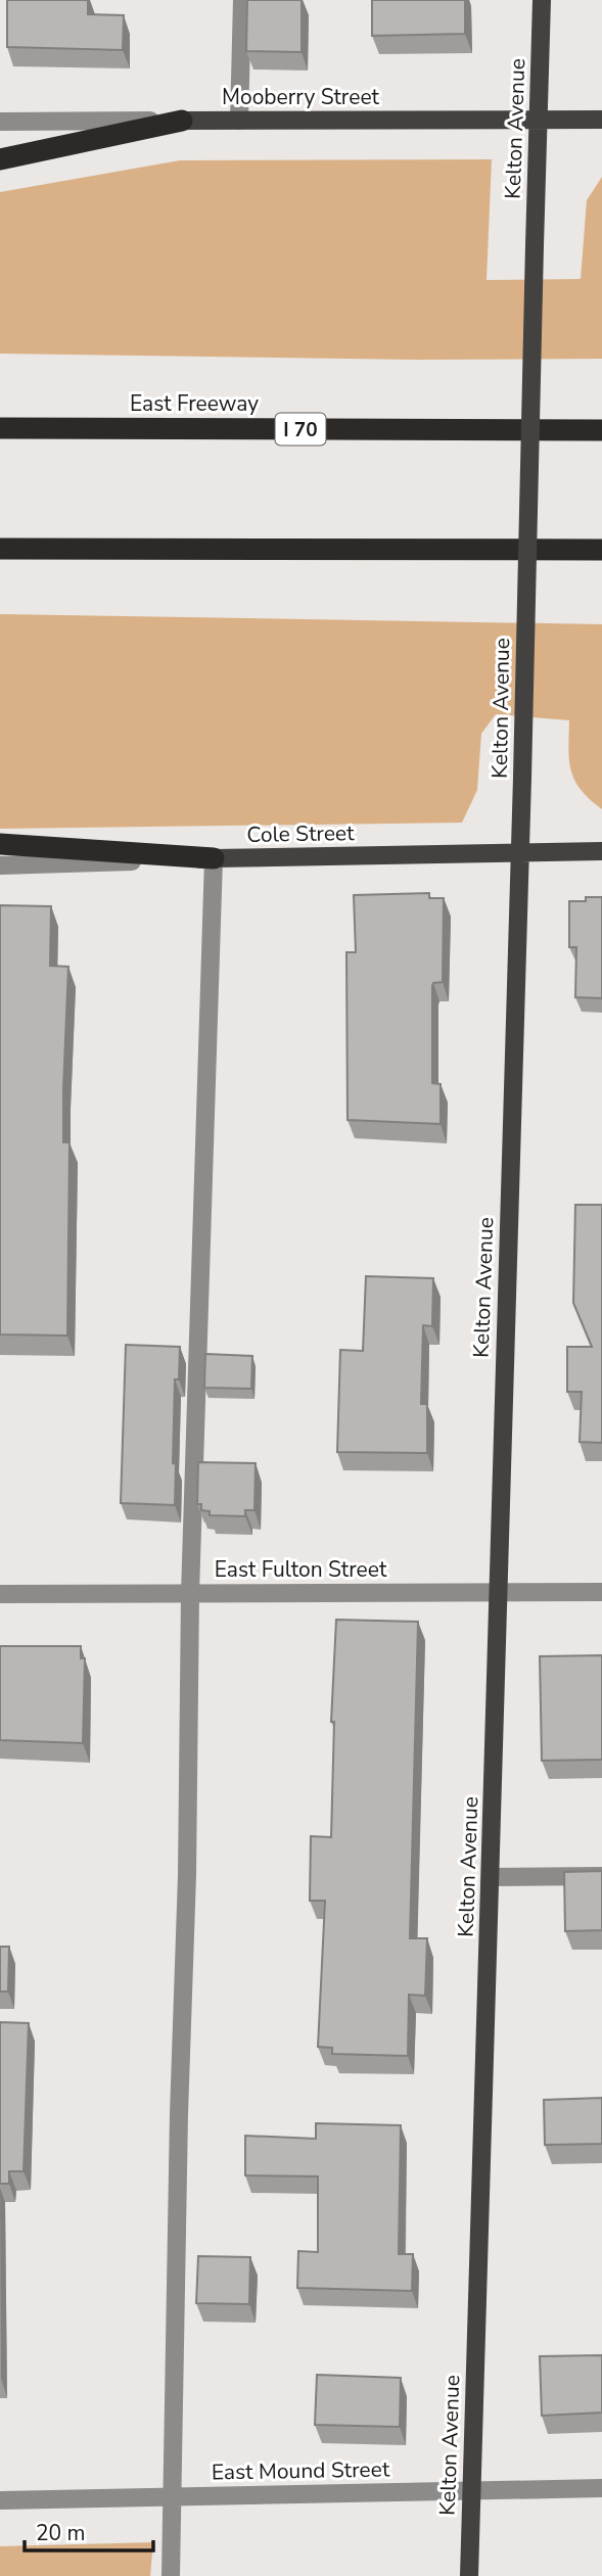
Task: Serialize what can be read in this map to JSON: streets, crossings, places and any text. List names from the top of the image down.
{
  "streets": {
    "highway": ["East Freeway", "I 70"],
    "main road": ["Mooberry Street", "Kelton Avenue", "Cole Street"],
    "street": ["East Fulton Street", "East Mound Street"]
  },
  "crossings": [
    ["Mooberry Street", "Kelton Avenue"],
    ["Kelton Avenue", "Cole Street"],
    ["Kelton Avenue", "East Fulton Street"],
    ["Kelton Avenue", "East Mound Street"]
  ],
  "scale_bar": "20 m"
}
